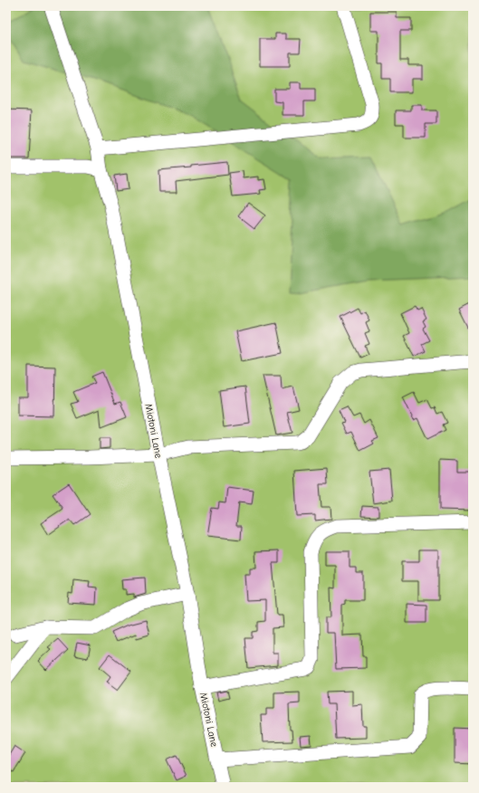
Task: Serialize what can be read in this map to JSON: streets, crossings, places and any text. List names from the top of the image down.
{
  "streets": {
    "street": ["Miotoni Lane"]
  }
}
